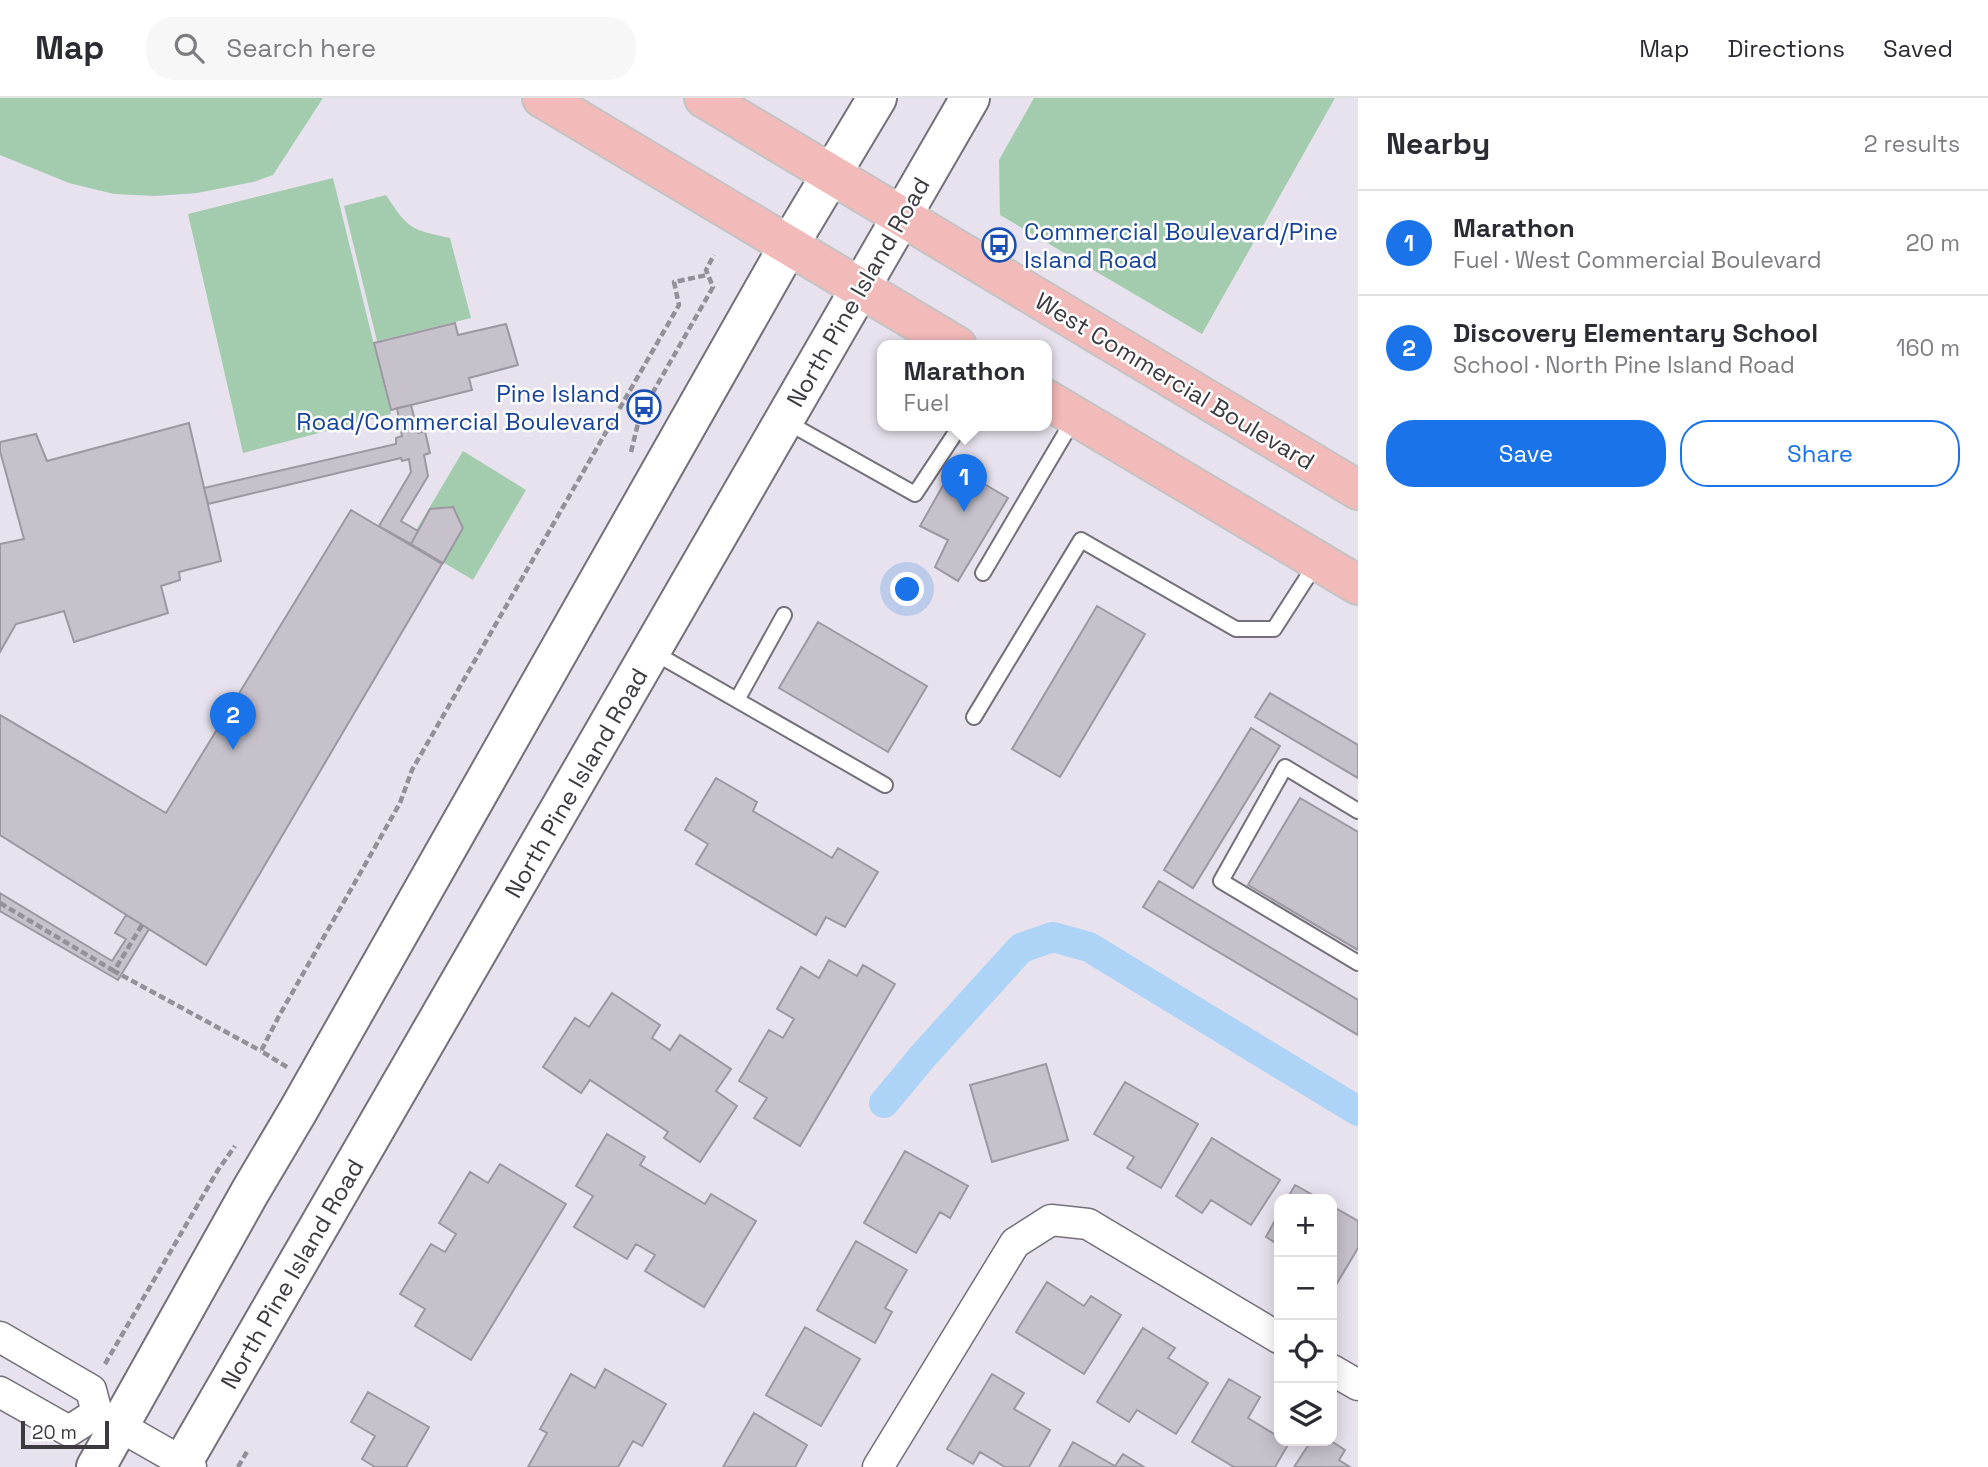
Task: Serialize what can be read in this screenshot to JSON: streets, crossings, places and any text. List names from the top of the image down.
{
  "streets": {
    "highway": ["West Commercial Boulevard"],
    "main road": ["North Pine Island Road"]
  },
  "crossings": [
    ["North Pine Island Road", "West Commercial Boulevard"]
  ],
  "places": {
    "bus stop": ["Commercial Boulevard/Pine Island Road", "Pine Island Road/Commercial Boulevard"]
  },
  "scale_bar": "20 m",
  "page": {
    "header": "Map",
    "search": "Search here",
    "nav": ["Map", "Directions", "Saved"],
    "heading": ["Nearby", "2 results"],
    "list": [
      {
        "mark": "1",
        "name": "Marathon",
        "note": "Fuel · West Commercial Boulevard",
        "value": "20 m"
      },
      {
        "mark": "2",
        "name": "Discovery Elementary School",
        "note": "School · North Pine Island Road",
        "value": "160 m"
      }
    ],
    "popup": ["Marathon", "Fuel"],
    "buttons": ["Save", "Share"],
    "pins": ["1", "2"],
    "map_buttons": ["+", "−"],
    "scale": "20 m"
  }
}
